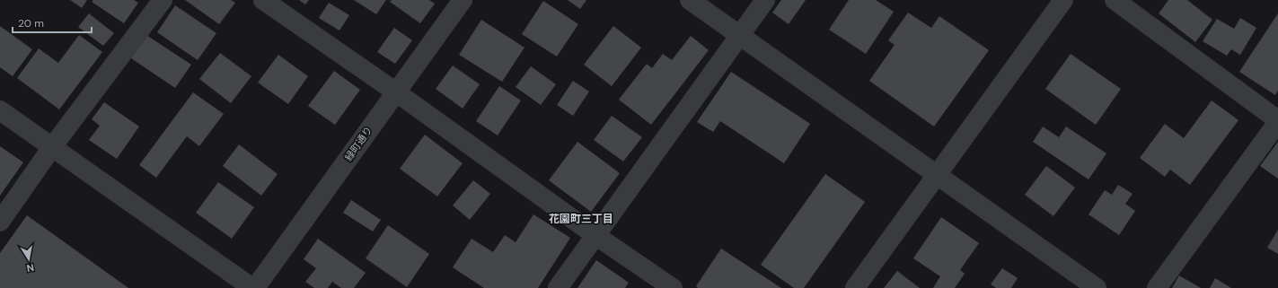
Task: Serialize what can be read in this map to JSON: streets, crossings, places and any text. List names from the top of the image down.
{
  "streets": {
    "street": ["緑町通り"]
  },
  "districts": ["花園町三丁目"],
  "scale_bar": "20 m",
  "north": "bottom"
}
